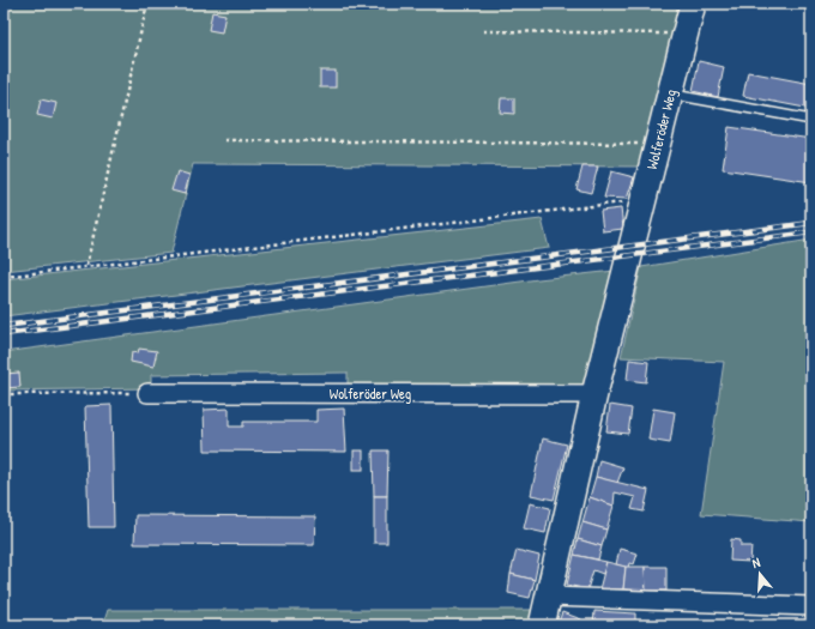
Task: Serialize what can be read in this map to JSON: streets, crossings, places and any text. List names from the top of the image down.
{
  "streets": {
    "main road": ["Wolferöder Weg"]
  },
  "north": "top"
}
